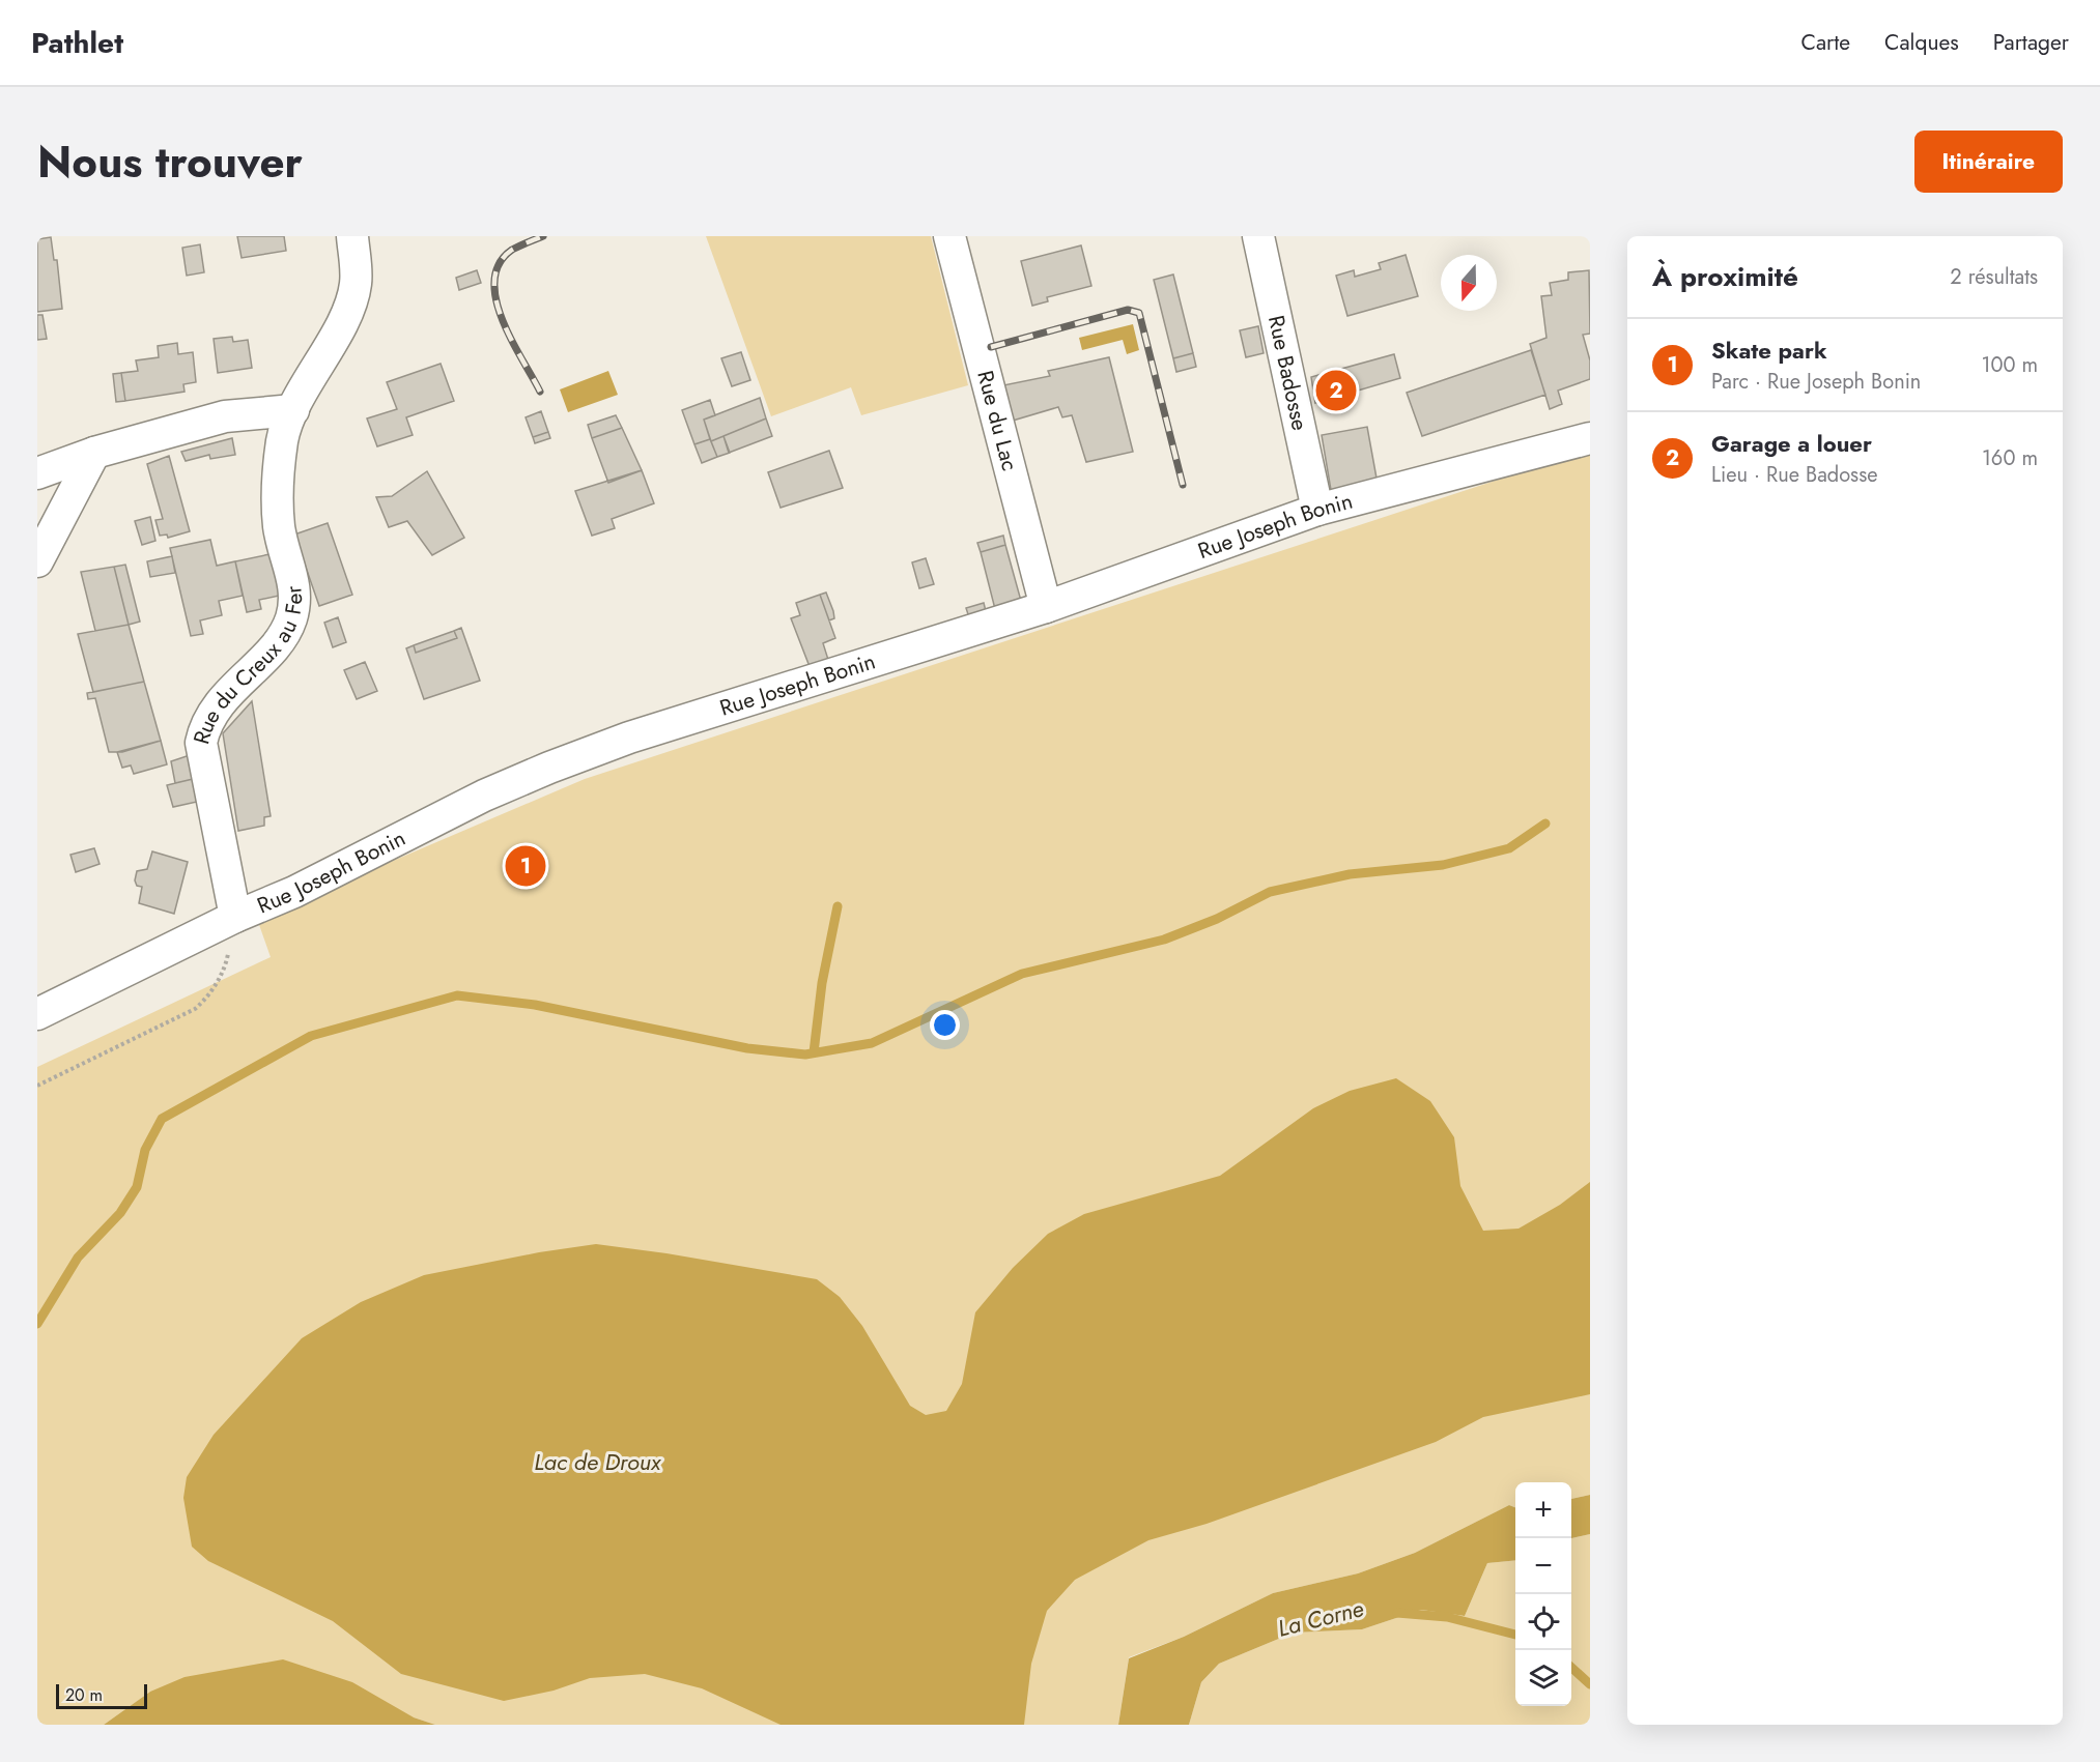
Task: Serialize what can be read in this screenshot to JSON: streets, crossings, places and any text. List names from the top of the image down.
{
  "streets": {
    "street": [
      "Rue Badosse",
      "Rue du Lac",
      "Rue Joseph Bonin",
      "Rue du Creux au Fer"
    ]
  },
  "crossings": [
    ["Rue Badosse", "Rue Joseph Bonin"],
    ["Rue du Lac", "Rue Joseph Bonin"],
    ["Rue Joseph Bonin", "Rue du Creux au Fer"]
  ],
  "water": ["Lac de Droux", "La Corne"],
  "scale_bar": "20 m",
  "north": "bottom",
  "page": {
    "header": "Pathlet",
    "nav": ["Carte", "Calques", "Partager"],
    "title": "Nous trouver",
    "buttons": "Itinéraire",
    "heading": ["À proximité", "2 résultats"],
    "list": [
      {
        "mark": "1",
        "name": "Skate park",
        "note": "Parc · Rue Joseph Bonin",
        "value": "100 m"
      },
      {
        "mark": "2",
        "name": "Garage a louer",
        "note": "Lieu · Rue Badosse",
        "value": "160 m"
      }
    ],
    "pins": ["2", "1"],
    "map_buttons": ["+", "−"],
    "scale": "20 m"
  }
}
